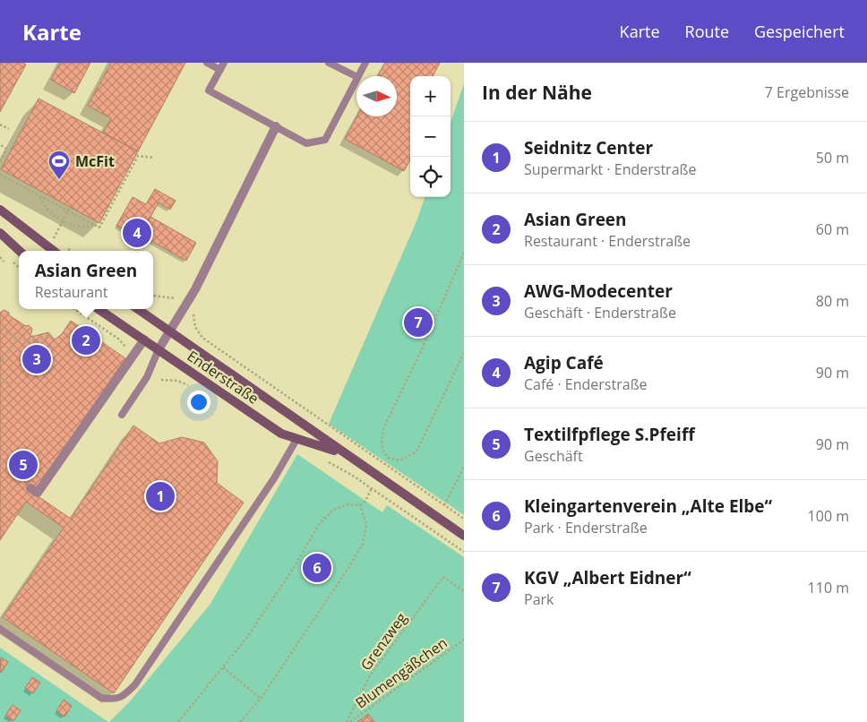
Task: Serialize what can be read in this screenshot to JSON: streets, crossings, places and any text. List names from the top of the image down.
{
  "streets": {
    "main road": ["Enderstraße"],
    "path": ["Grenzweg", "Blumengäßchen"]
  },
  "places": {
    "sports": ["McFit"]
  },
  "north": "right",
  "page": {
    "header": "Karte",
    "nav": ["Karte", "Route", "Gespeichert"],
    "heading": ["In der Nähe", "7 Ergebnisse"],
    "map_buttons": ["+", "−"],
    "list": [
      {
        "mark": "1",
        "name": "Seidnitz Center",
        "note": "Supermarkt · Enderstraße",
        "value": "50 m"
      },
      {
        "mark": "2",
        "name": "Asian Green",
        "note": "Restaurant · Enderstraße",
        "value": "60 m"
      },
      {
        "mark": "3",
        "name": "AWG-Modecenter",
        "note": "Geschäft · Enderstraße",
        "value": "80 m"
      },
      {
        "mark": "4",
        "name": "Agip Café",
        "note": "Café · Enderstraße",
        "value": "90 m"
      },
      {
        "mark": "5",
        "name": "Textilfpflege S.Pfeiff",
        "note": "Geschäft",
        "value": "90 m"
      },
      {
        "mark": "6",
        "name": "Kleingartenverein „Alte Elbe“",
        "note": "Park · Enderstraße",
        "value": "100 m"
      },
      {
        "mark": "7",
        "name": "KGV „Albert Eidner“",
        "note": "Park",
        "value": "110 m"
      }
    ],
    "pins": [
      "4",
      "7",
      "2",
      "3",
      "5",
      "1",
      "6"
    ],
    "popup": ["Asian Green", "Restaurant"]
  }
}
